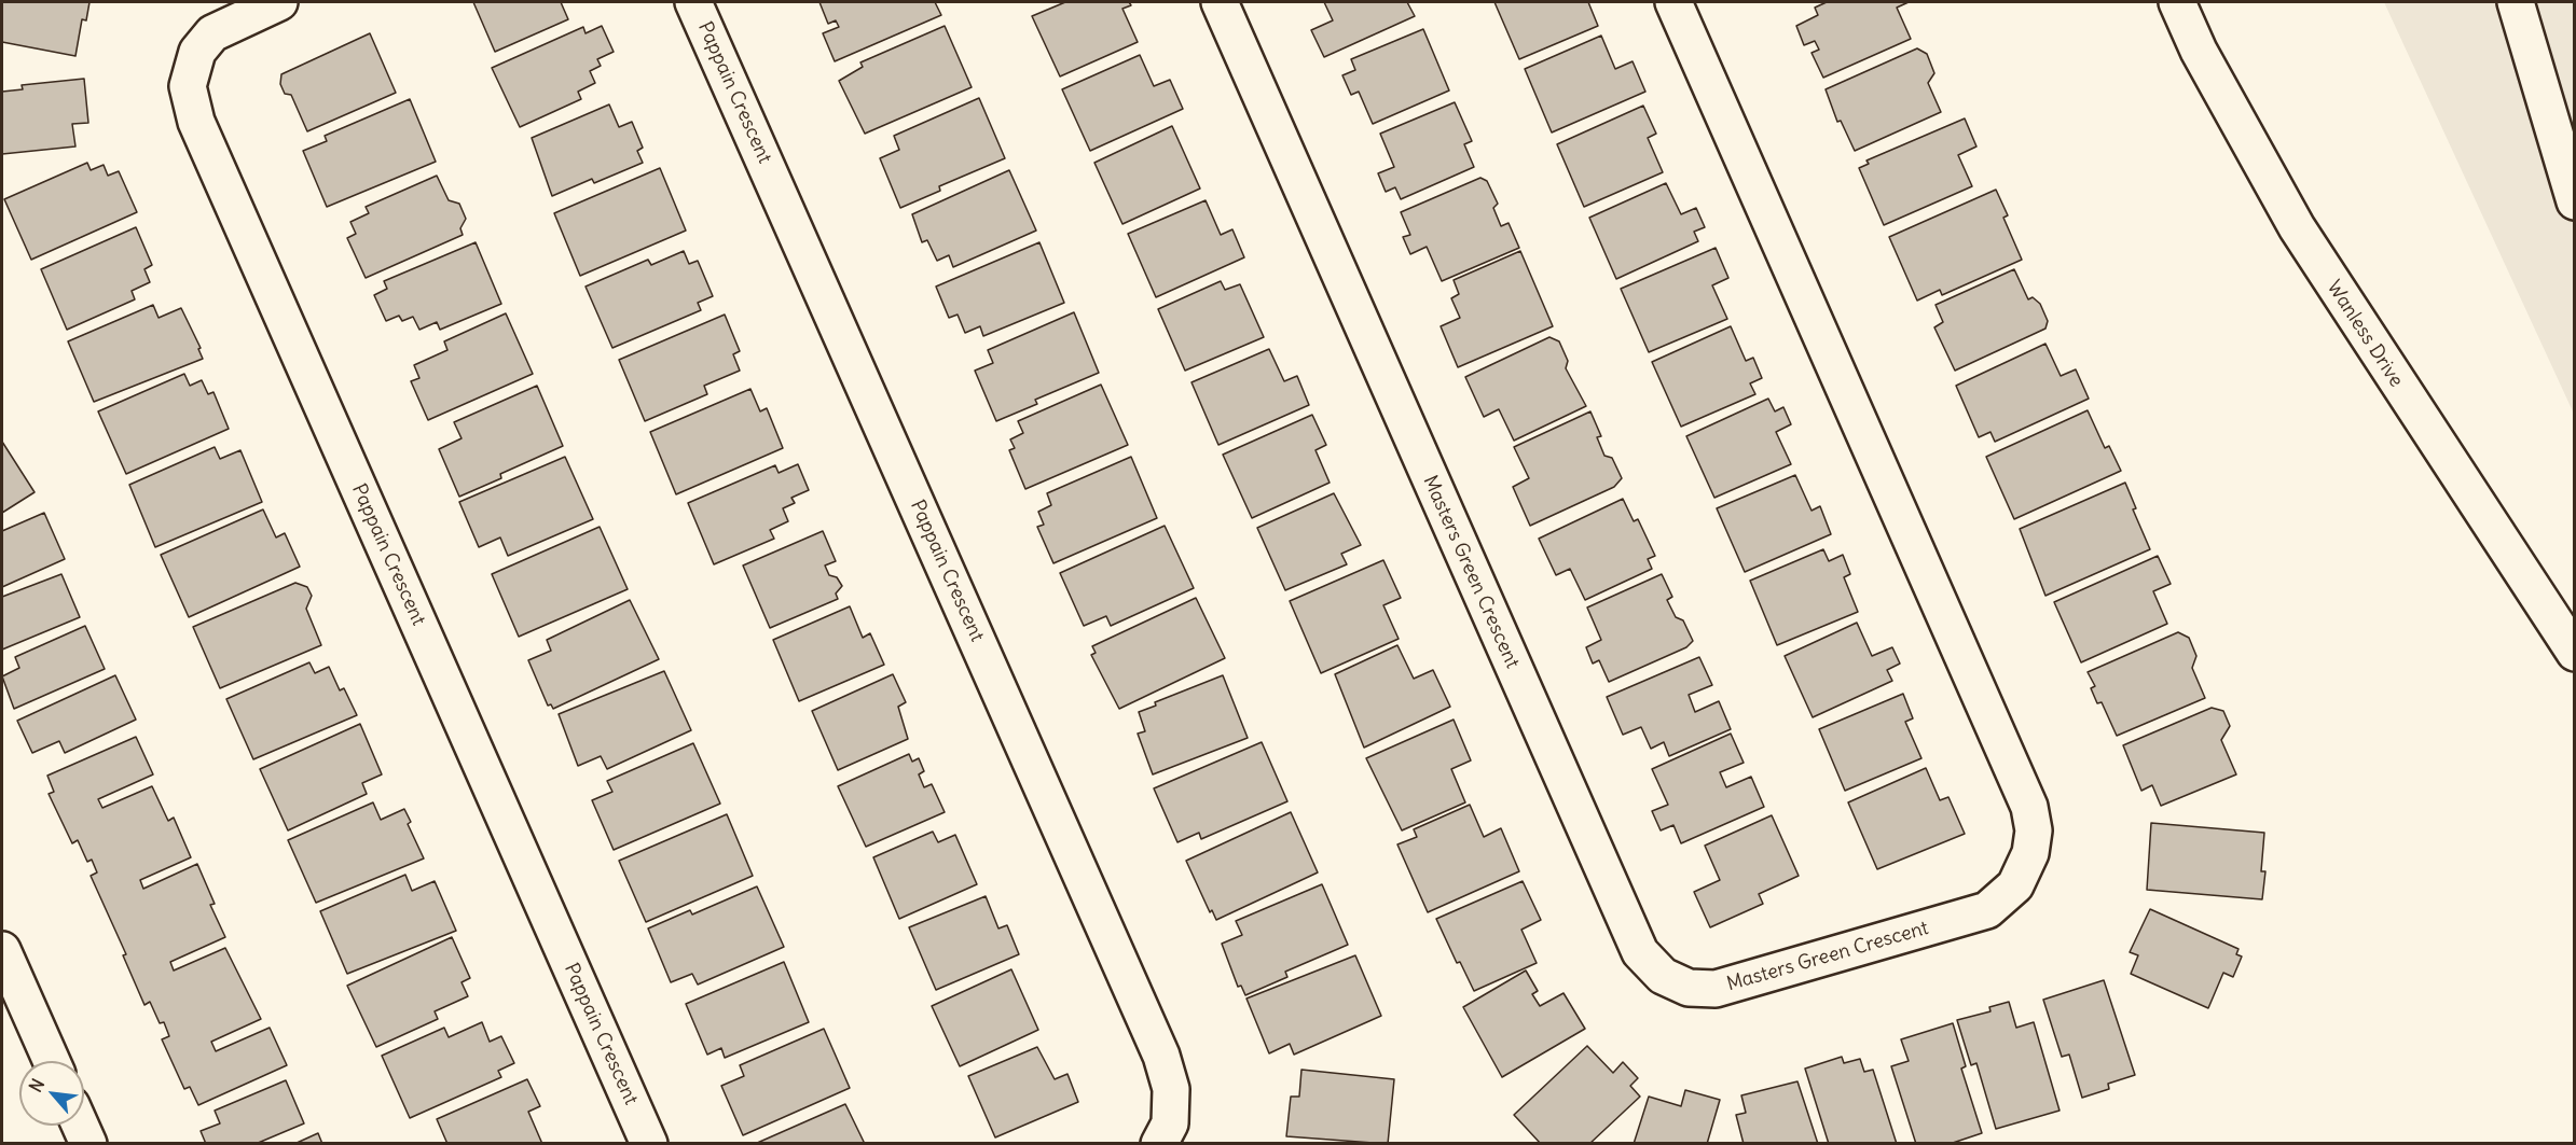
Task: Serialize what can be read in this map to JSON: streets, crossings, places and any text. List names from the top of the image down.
{
  "streets": {
    "street": ["Pappain Crescent", "Wanless Drive", "Masters Green Crescent"]
  },
  "north": "top left"
}
